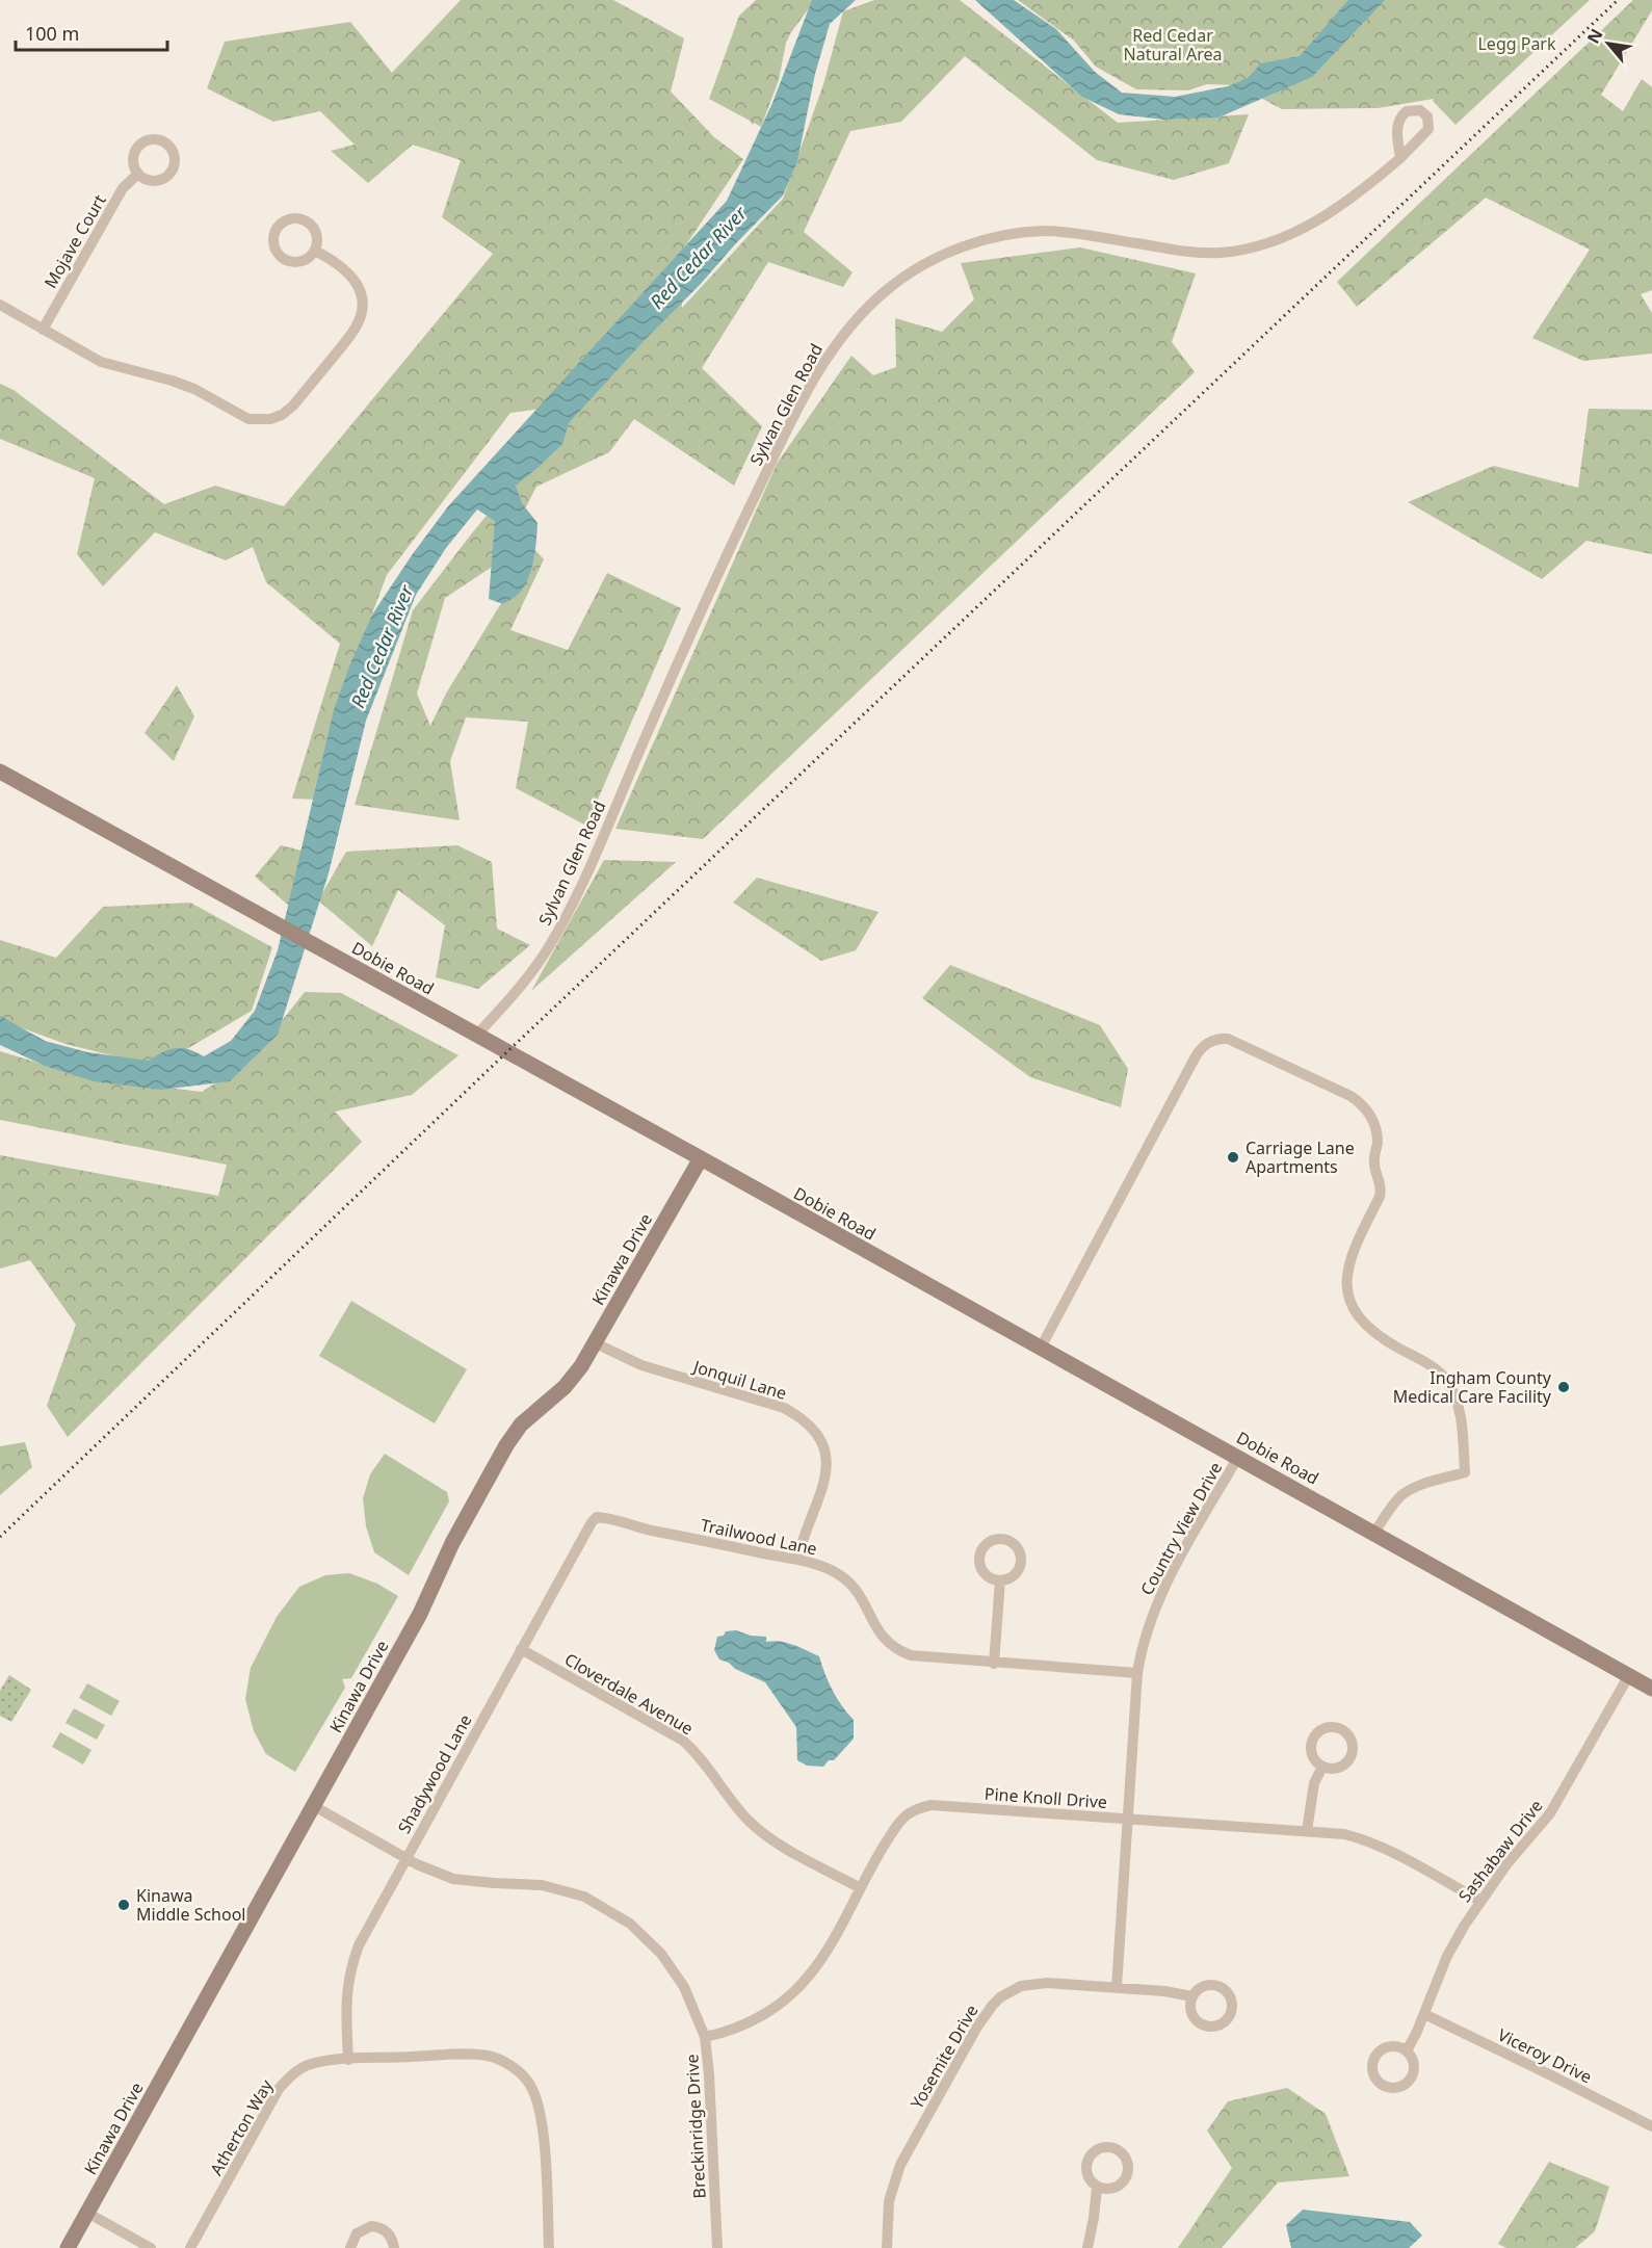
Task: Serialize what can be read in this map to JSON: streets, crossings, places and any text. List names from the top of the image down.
{
  "streets": {
    "street": [
      "Mojave Court",
      "Sylvan Glen Road",
      "Dobie Road",
      "Kinawa Drive",
      "Jonquil Lane",
      "Country View Drive",
      "Trailwood Lane",
      "Cloverdale Avenue",
      "Shadywood Lane",
      "Pine Knoll Drive",
      "Sashabaw Drive",
      "Viceroy Drive",
      "Yosemite Drive",
      "Breckinridge Drive",
      "Atherton Way"
    ]
  },
  "crossings": [
    ["Sylvan Glen Road", "Dobie Road"],
    ["Dobie Road", "Kinawa Drive"],
    ["Dobie Road", "Country View Drive"],
    ["Dobie Road", "Sashabaw Drive"],
    ["Kinawa Drive", "Jonquil Lane"],
    ["Kinawa Drive", "Breckinridge Drive"],
    ["Jonquil Lane", "Trailwood Lane"],
    ["Country View Drive", "Trailwood Lane"],
    ["Country View Drive", "Pine Knoll Drive"],
    ["Country View Drive", "Yosemite Drive"],
    ["Trailwood Lane", "Shadywood Lane"],
    ["Cloverdale Avenue", "Shadywood Lane"],
    ["Cloverdale Avenue", "Pine Knoll Drive"],
    ["Shadywood Lane", "Breckinridge Drive"],
    ["Shadywood Lane", "Atherton Way"],
    ["Pine Knoll Drive", "Sashabaw Drive"],
    ["Pine Knoll Drive", "Breckinridge Drive"],
    ["Sashabaw Drive", "Viceroy Drive"]
  ],
  "water": ["Red Cedar River"],
  "parks": ["Red Cedar Natural Area", "Legg Park"],
  "places": ["Carriage Lane Apartments", "Ingham County Medical Care Facility", "Kinawa Middle School"],
  "scale_bar": "100 m",
  "north": "top left"
}
